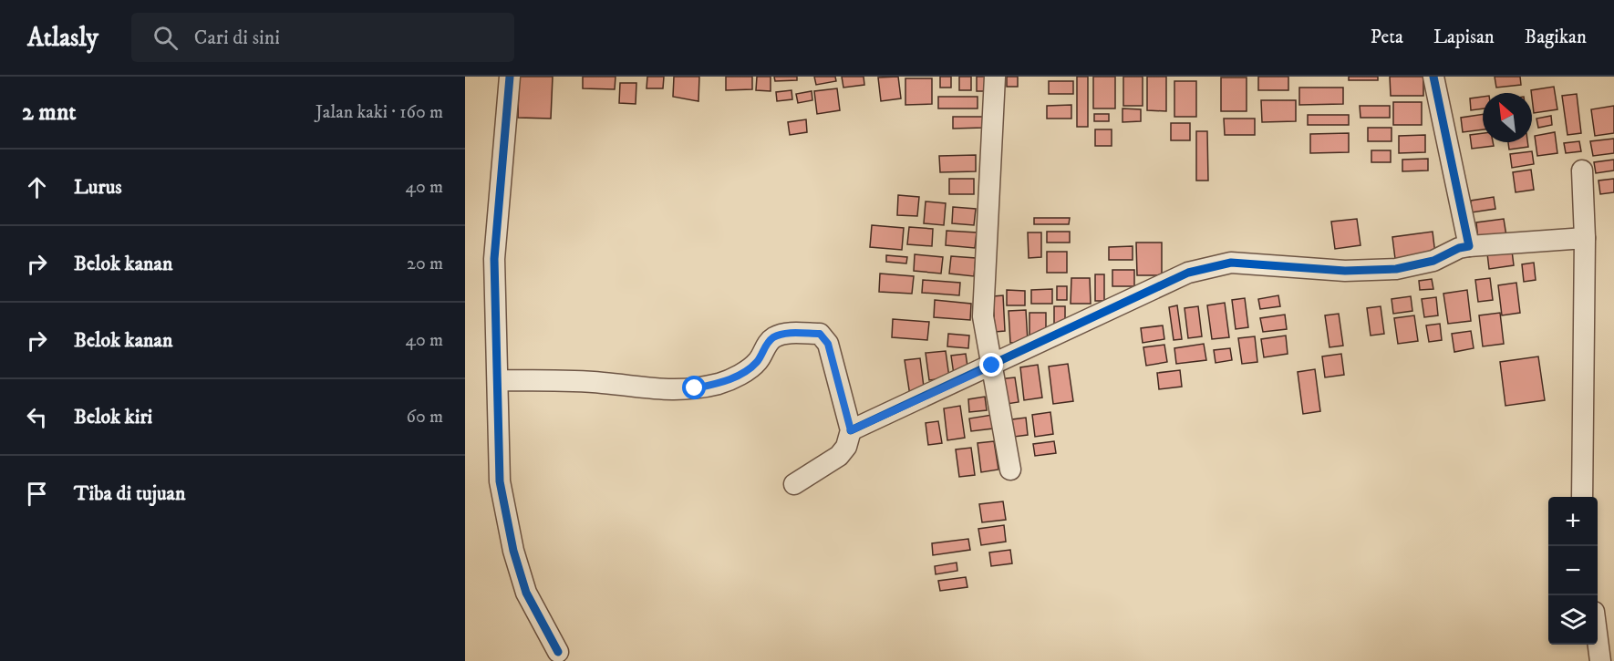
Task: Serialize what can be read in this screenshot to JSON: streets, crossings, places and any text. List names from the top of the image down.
{
  "north": "top left",
  "page": {
    "header": "Atlasly",
    "search": "Cari di sini",
    "nav": ["Peta", "Lapisan", "Bagikan"],
    "heading": ["2 mnt", "Jalan kaki · 160 m"],
    "list": [
      ["Lurus", "40 m"],
      ["Belok kanan", "20 m"],
      ["Belok kanan", "40 m"],
      ["Belok kiri", "60 m"],
      "Tiba di tujuan"
    ],
    "map_buttons": ["+", "−"]
  }
}
